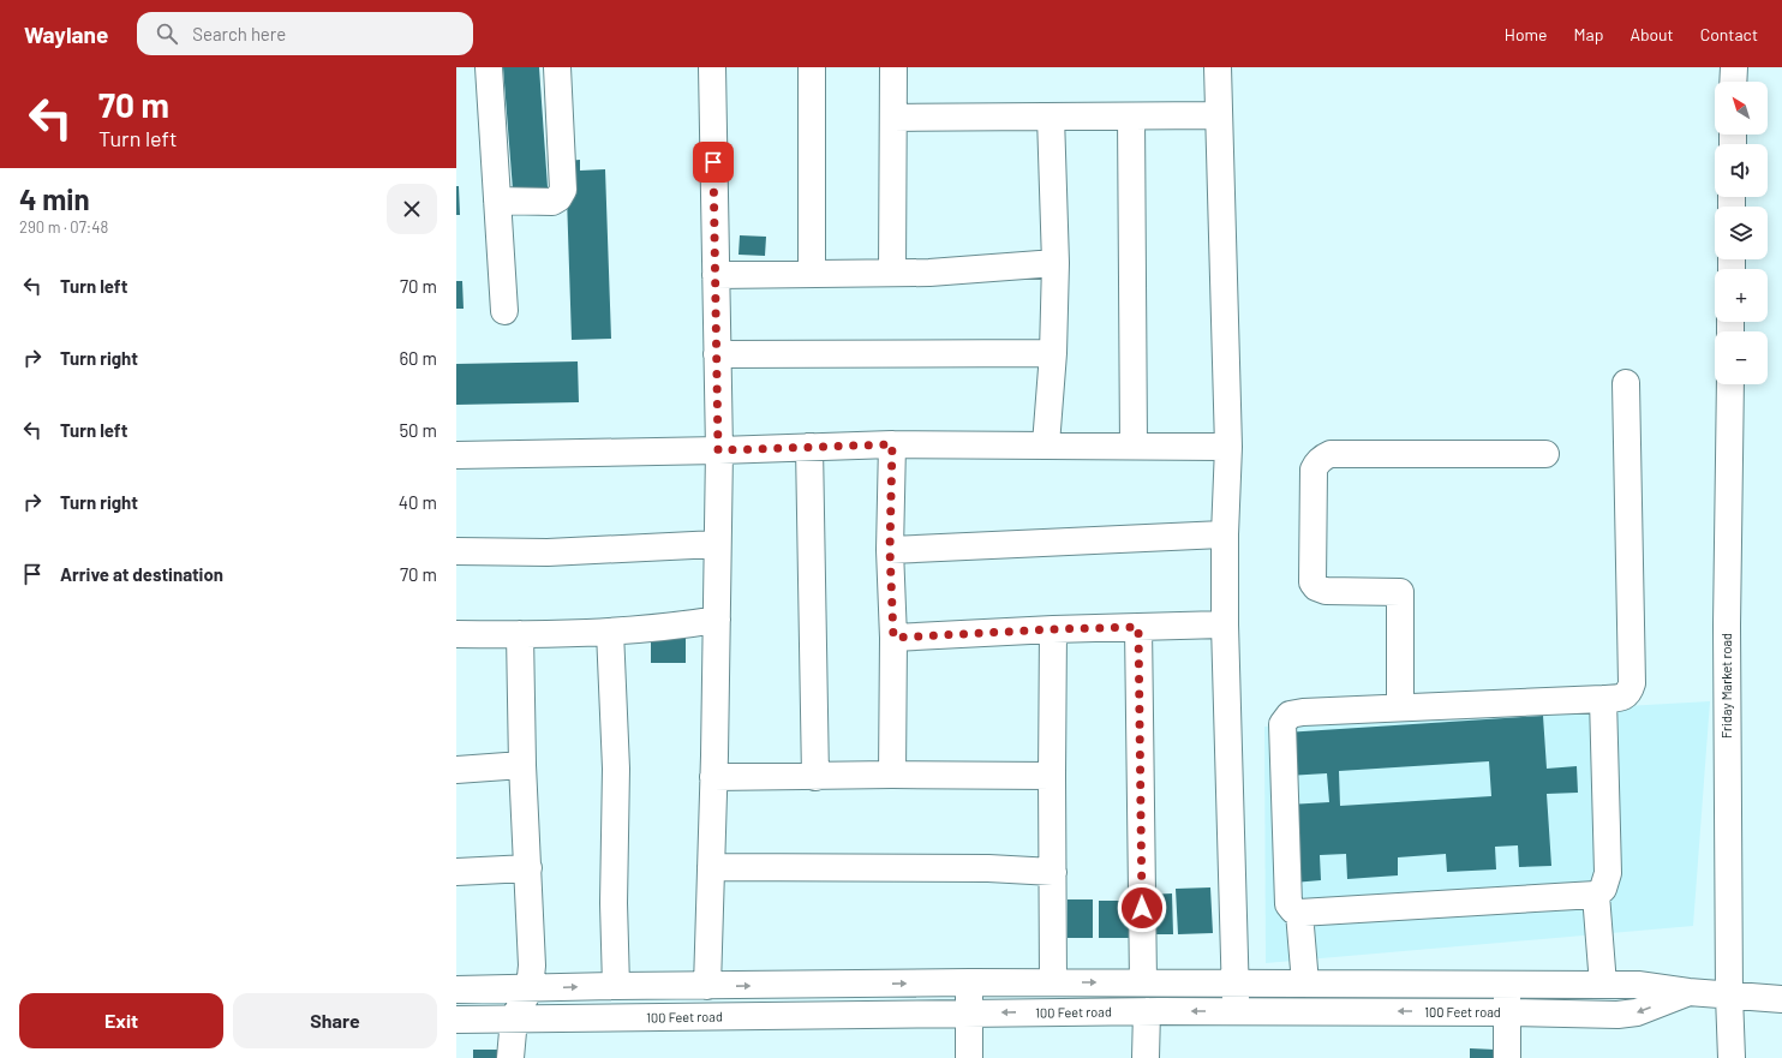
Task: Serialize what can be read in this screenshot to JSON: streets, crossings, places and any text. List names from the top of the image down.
{
  "streets": {
    "street": ["Friday Market road", "100 Feet road"]
  },
  "crossings": [
    ["Friday Market road", "100 Feet road"]
  ],
  "north": "top left",
  "page": {
    "header": "Waylane",
    "search": "Search here",
    "nav": [
      "Home",
      "Map",
      "About",
      "Contact"
    ],
    "turn": ["70 m", "Turn left"],
    "map_buttons": ["+", "−"],
    "heading": ["4 min", "290 m · 07:48"],
    "list": [
      {
        "name": "Turn left",
        "value": "70 m"
      },
      {
        "name": "Turn right",
        "value": "60 m"
      },
      {
        "name": "Turn left",
        "value": "50 m"
      },
      {
        "name": "Turn right",
        "value": "40 m"
      },
      {
        "name": "Arrive at destination",
        "value": "70 m"
      }
    ],
    "buttons": ["Exit", "Share"]
  }
}
